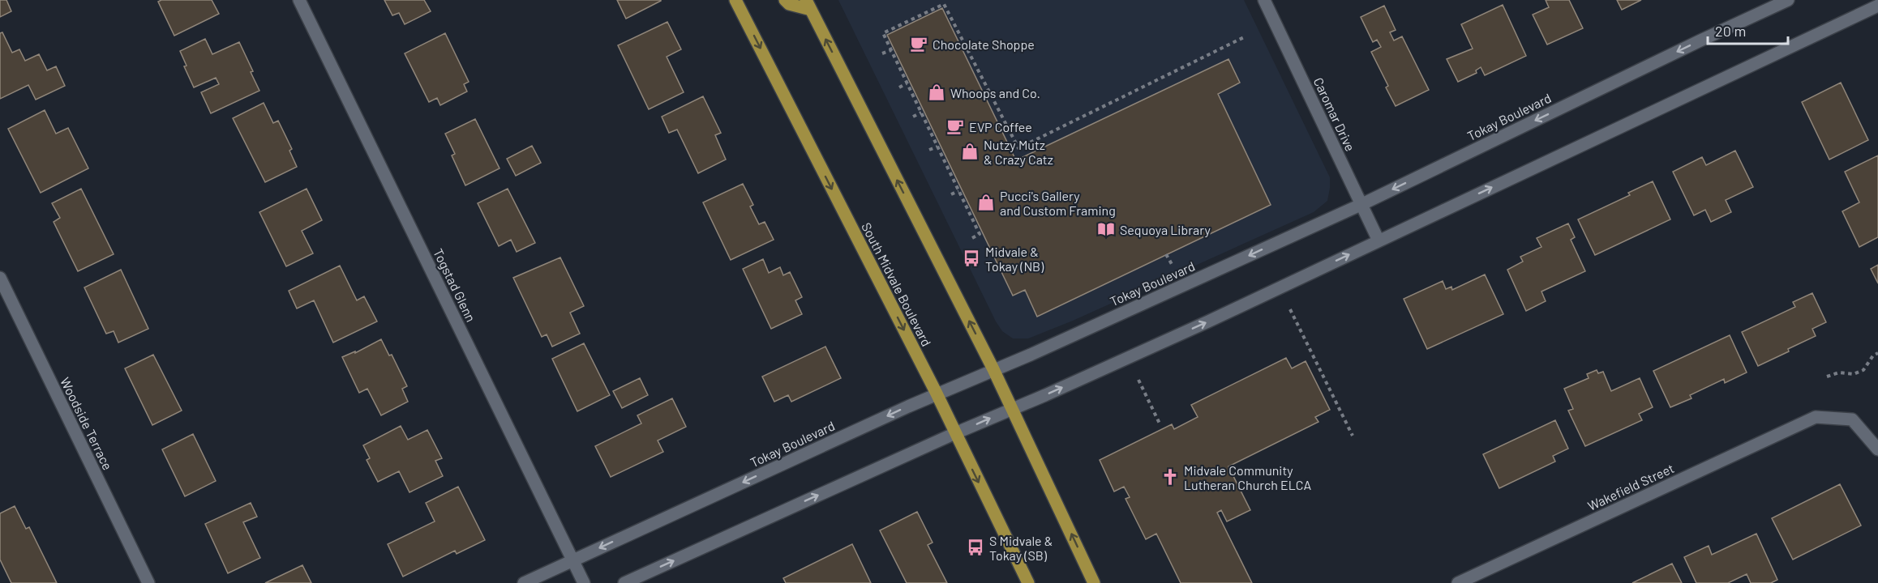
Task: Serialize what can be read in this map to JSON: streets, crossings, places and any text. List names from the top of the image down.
{
  "streets": {
    "main road": ["South Midvale Boulevard"],
    "street": [
      "Caromar Drive",
      "Tokay Boulevard",
      "Togstad Glenn",
      "Woodside Terrace",
      "Wakefield Street"
    ]
  },
  "crossings": [
    ["Caromar Drive", "Tokay Boulevard"],
    ["Tokay Boulevard", "South Midvale Boulevard"],
    ["Tokay Boulevard", "Togstad Glenn"]
  ],
  "places": {
    "cafe": ["Chocolate Shoppe", "EVP Coffee"],
    "shop": ["Whoops and Co.", "Nutzy Mutz & Crazy Catz", "Pucci's Gallery and Custom Framing"],
    "library": ["Sequoya Library"],
    "bus stop": ["Midvale & Tokay (NB)", "S Midvale & Tokay (SB)"],
    "church": ["Midvale Community Lutheran Church ELCA"]
  },
  "scale_bar": "20 m"
}
